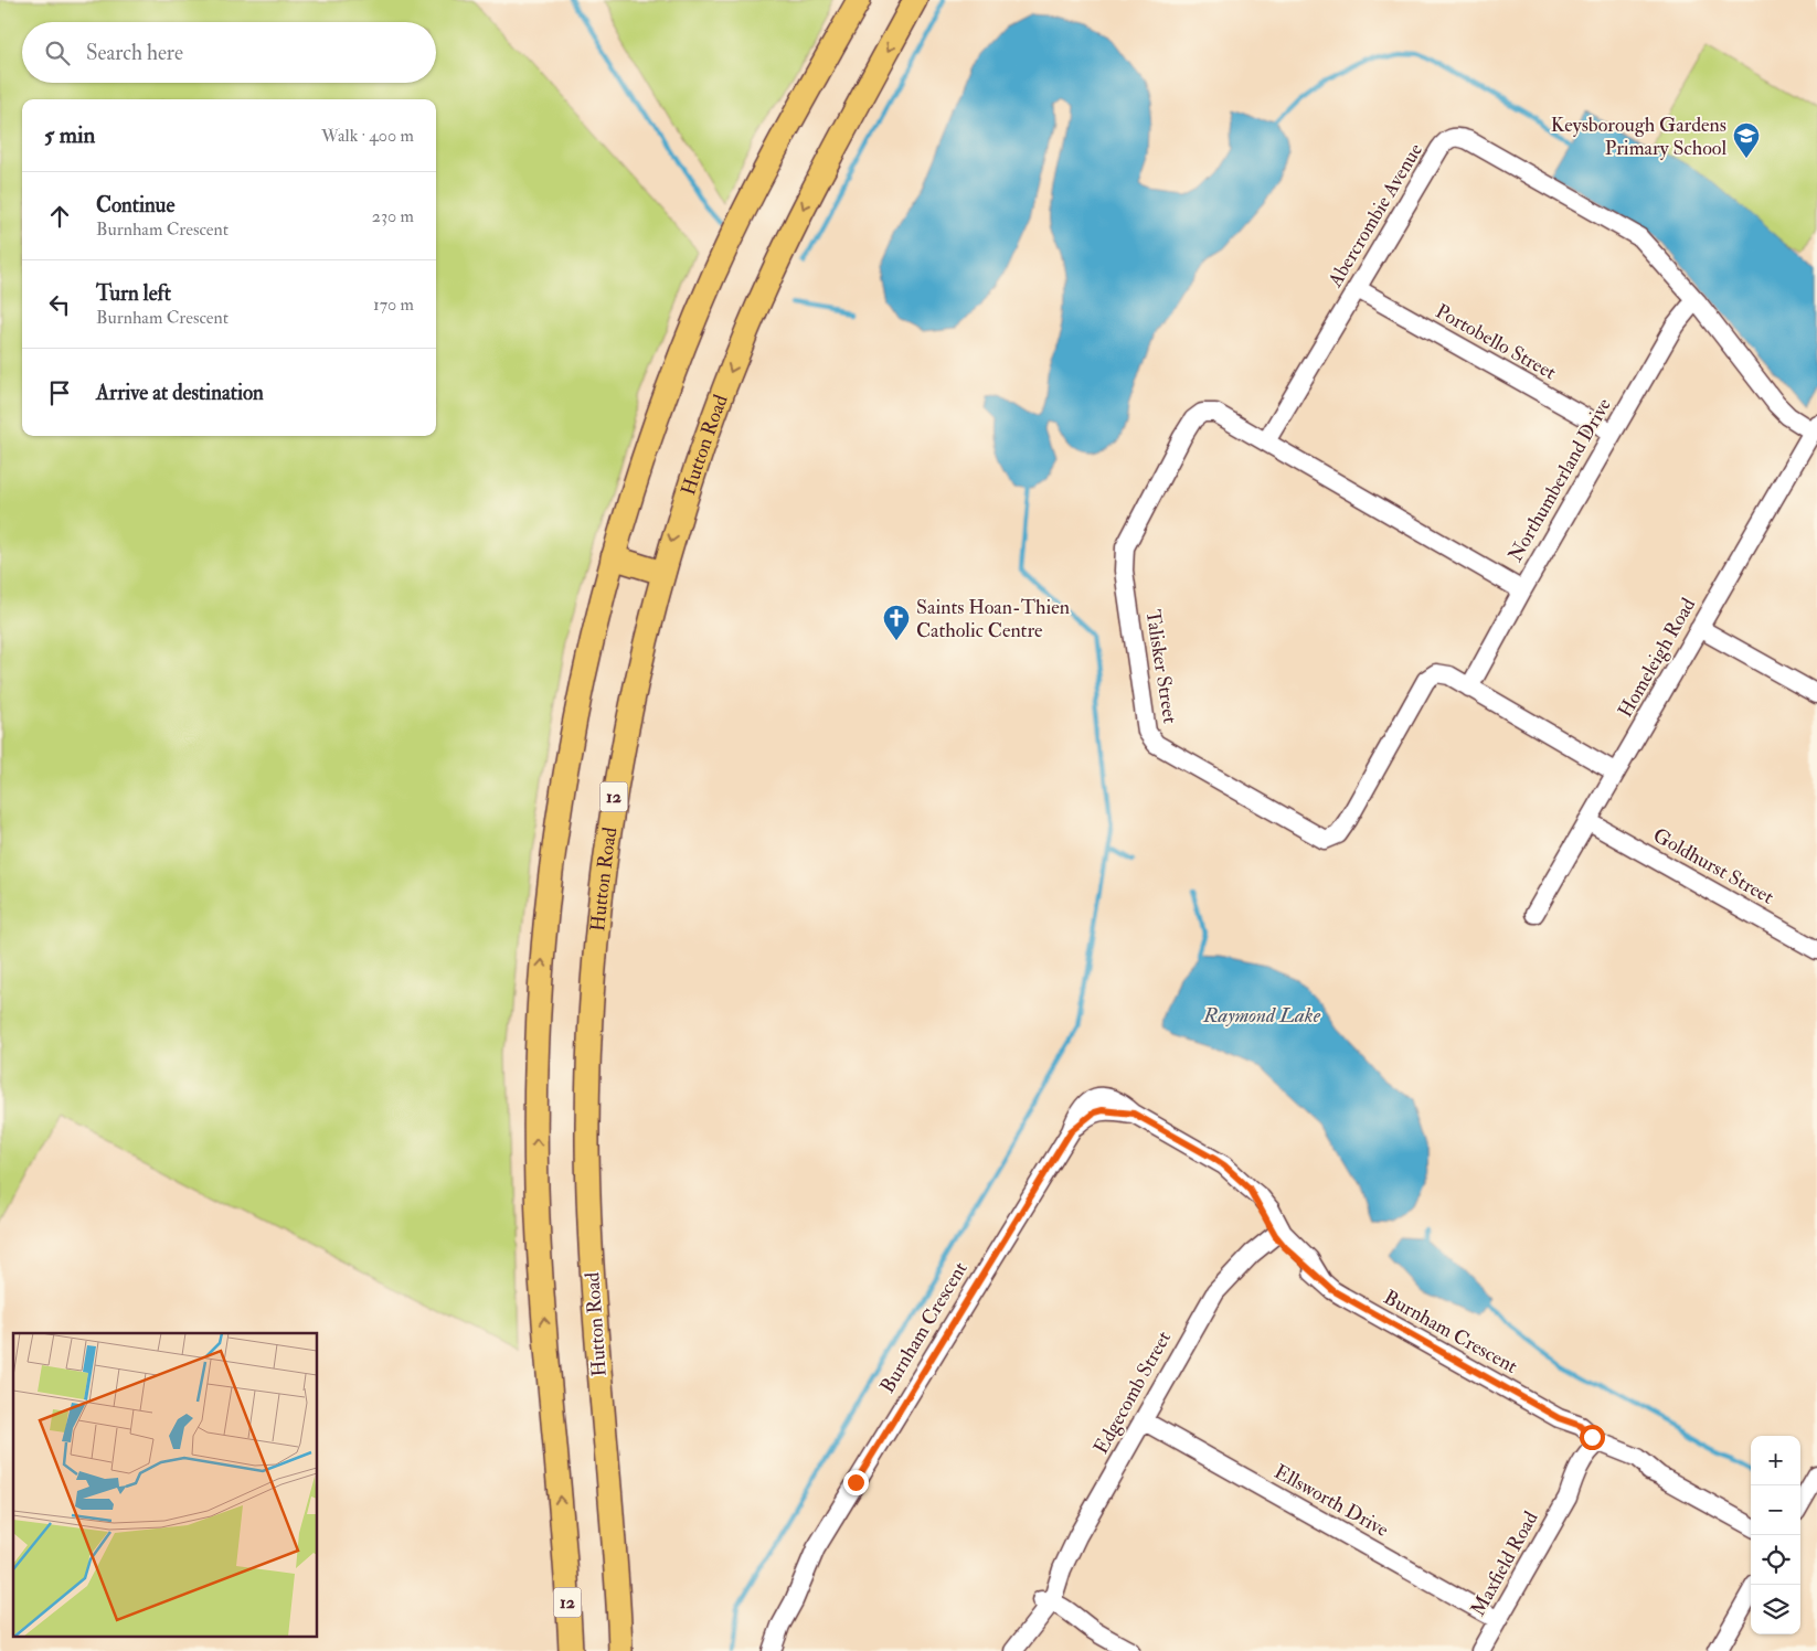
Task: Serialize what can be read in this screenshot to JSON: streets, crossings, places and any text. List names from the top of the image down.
{
  "streets": {
    "main road": ["Hutton Road", "12"],
    "street": [
      "Abercrombie Avenue",
      "Portobello Street",
      "Northumberland Drive",
      "Homeleigh Road",
      "Talisker Street",
      "Goldhurst Street",
      "Burnham Crescent",
      "Edgecomb Street",
      "Ellsworth Drive",
      "Maxfield Road"
    ]
  },
  "crossings": [
    ["Abercrombie Avenue", "Portobello Street"],
    ["Abercrombie Avenue", "Northumberland Drive"],
    ["Abercrombie Avenue", "Homeleigh Road"],
    ["Abercrombie Avenue", "Talisker Street"],
    ["Portobello Street", "Northumberland Drive"],
    ["Northumberland Drive", "Talisker Street"],
    ["Homeleigh Road", "Talisker Street"],
    ["Homeleigh Road", "Goldhurst Street"],
    ["Burnham Crescent", "Edgecomb Street"],
    ["Burnham Crescent", "Maxfield Road"],
    ["Edgecomb Street", "Ellsworth Drive"],
    ["Ellsworth Drive", "Maxfield Road"]
  ],
  "water": ["Raymond Lake"],
  "places": {
    "school or university": ["Keysborough Gardens Primary School"],
    "church": ["Saints Hoan-Thien Catholic Centre"]
  },
  "page": {
    "search": "Search here",
    "heading": ["5 min", "Walk · 400 m"],
    "list": [
      ["Continue", "Burnham Crescent", "230 m"],
      ["Turn left", "Burnham Crescent", "170 m"],
      "Arrive at destination"
    ],
    "map_buttons": ["+", "−"]
  }
}
